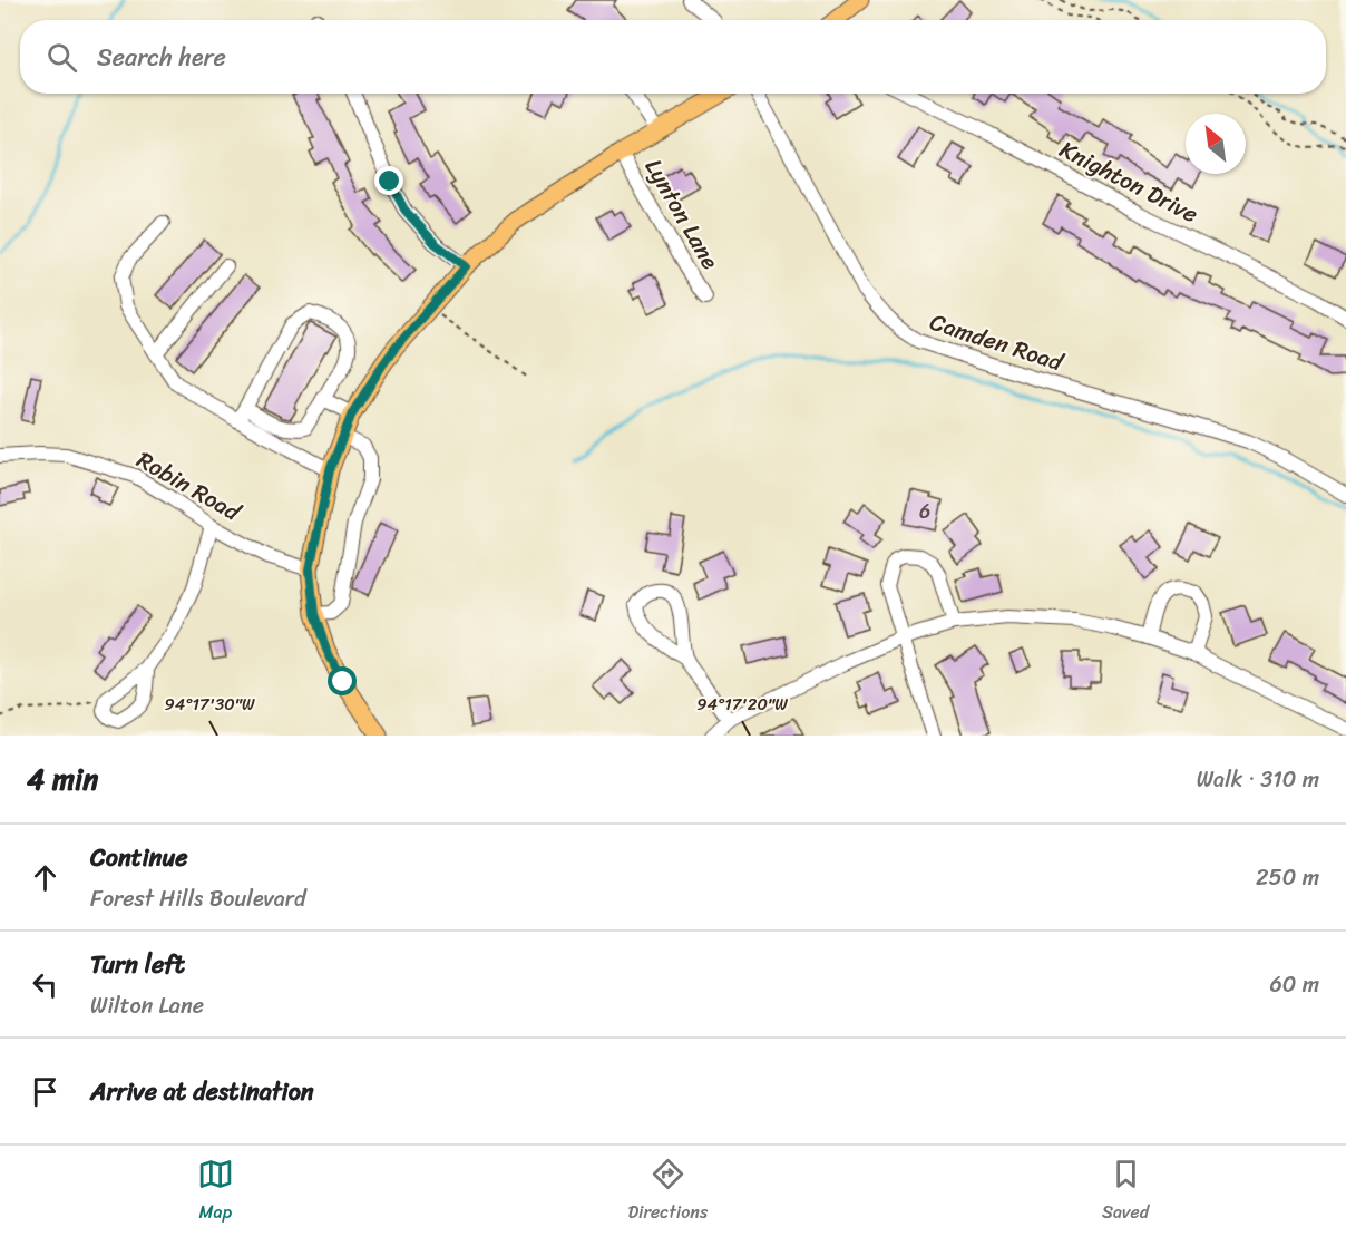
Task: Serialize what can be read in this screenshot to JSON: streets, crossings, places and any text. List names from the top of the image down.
{
  "streets": {
    "street": [
      "Knighton Drive",
      "Lynton Lane",
      "Camden Road",
      "Robin Road"
    ]
  },
  "house_numbers": ["6"],
  "north": "top left",
  "page": {
    "search": "Search here",
    "heading": ["4 min", "Walk · 310 m"],
    "list": [
      ["Continue", "Forest Hills Boulevard", "250 m"],
      ["Turn left", "Wilton Lane", "60 m"],
      "Arrive at destination"
    ],
    "nav": ["Map", "Directions", "Saved"]
  },
  "coordinates": ["94°17'30\"W", "94°17'20\"W"]
}
